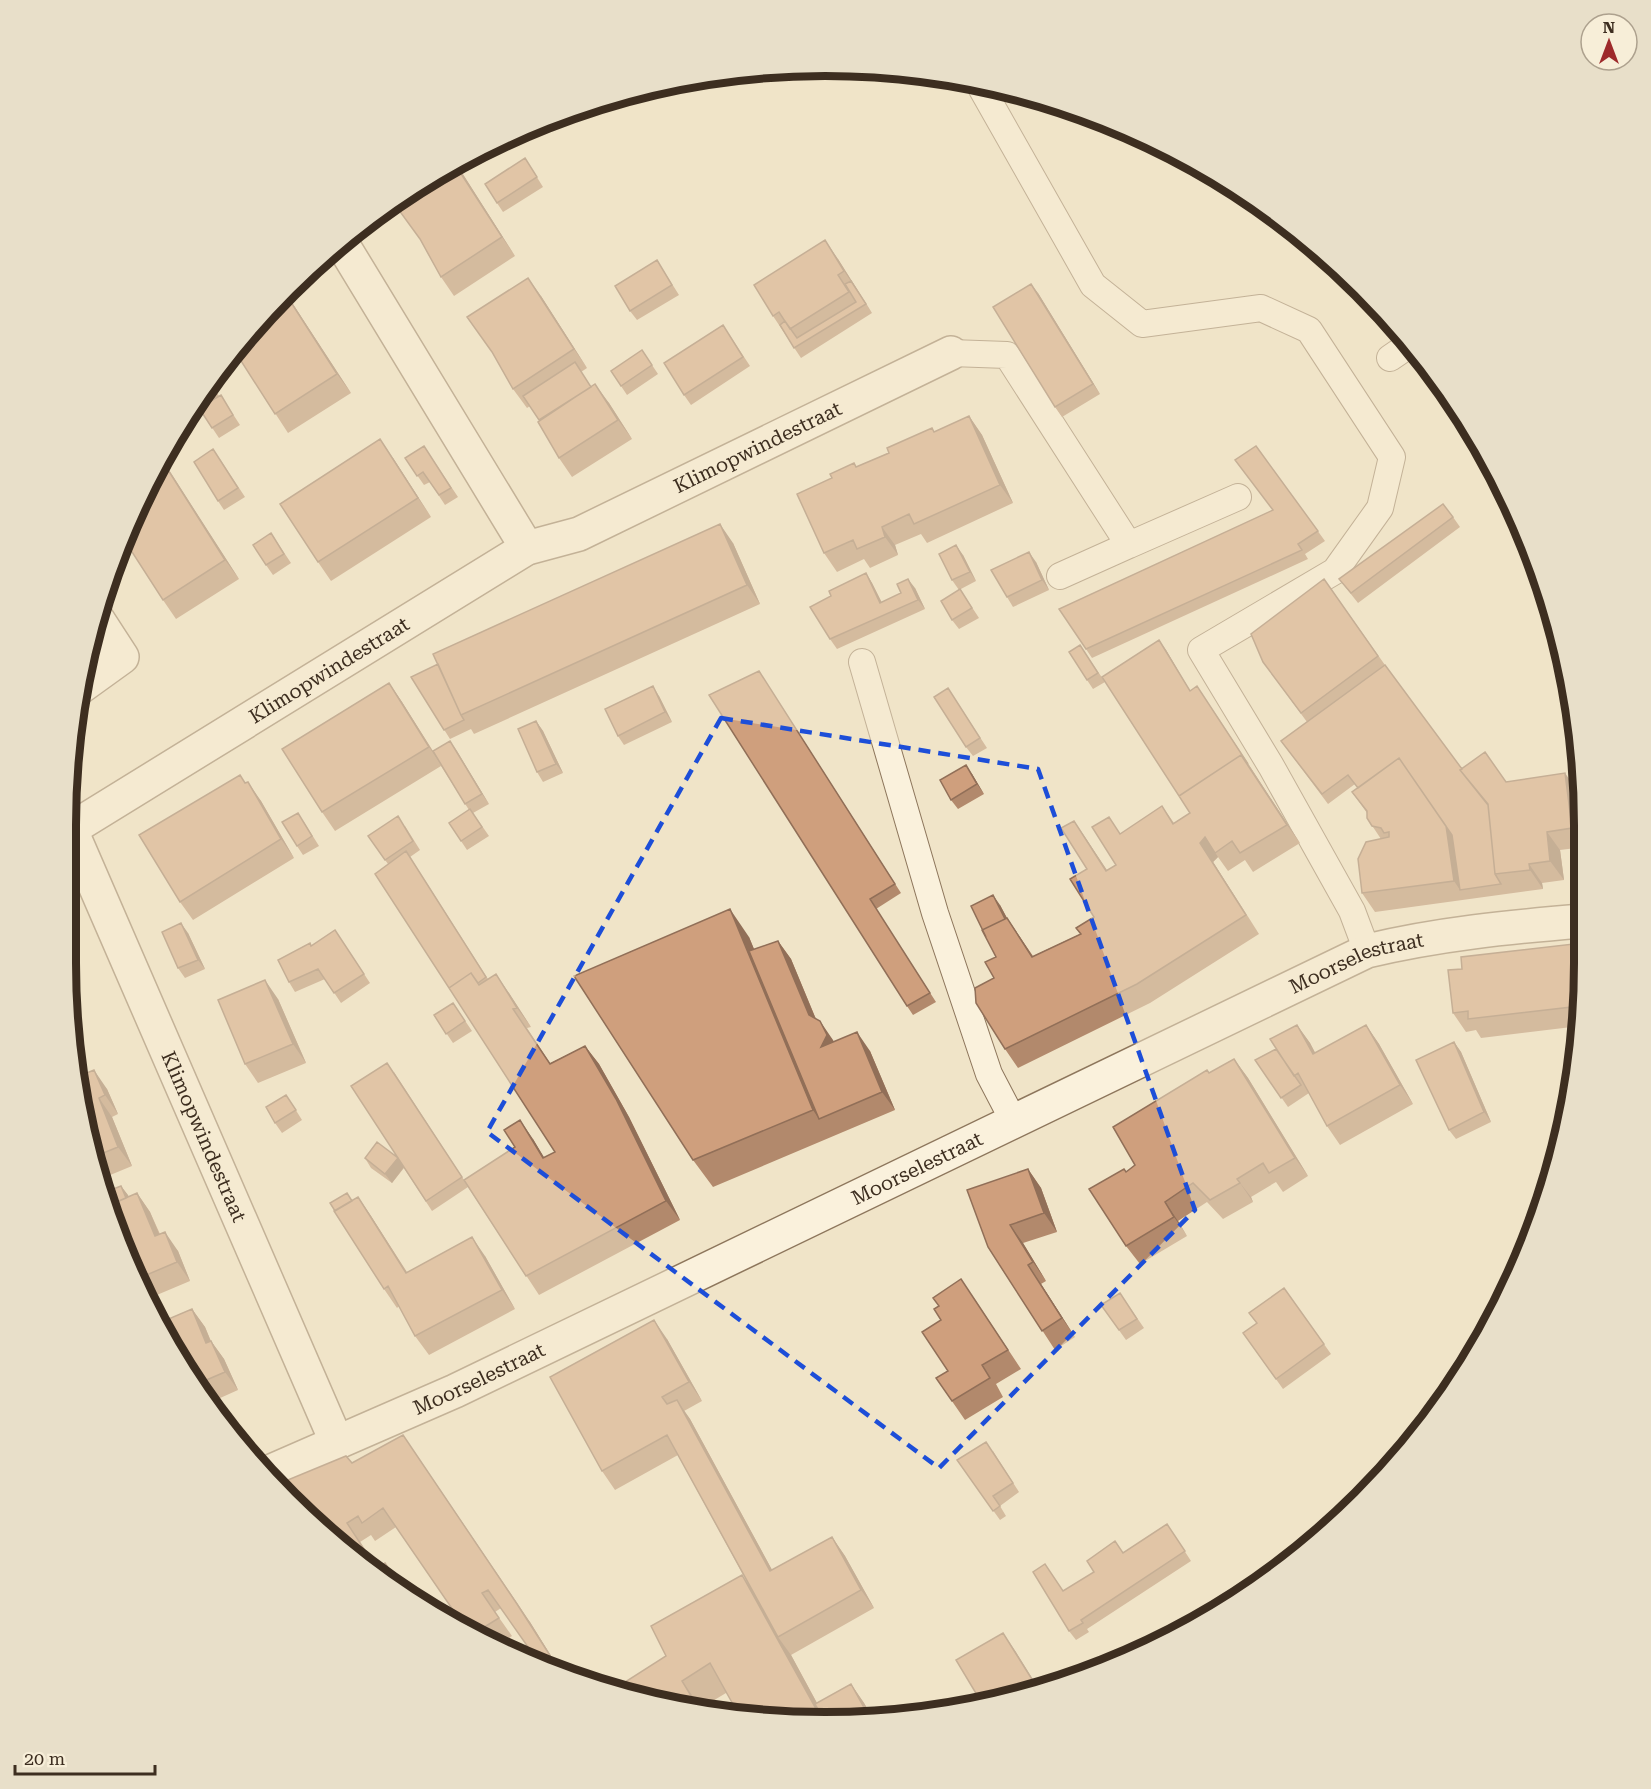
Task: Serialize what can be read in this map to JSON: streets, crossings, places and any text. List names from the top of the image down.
{
  "streets": {
    "street": ["Klimopwindestraat", "Moorselestraat"]
  },
  "crossings": [
    ["Klimopwindestraat", "Moorselestraat"]
  ],
  "scale_bar": "20 m",
  "north": "top"
}
